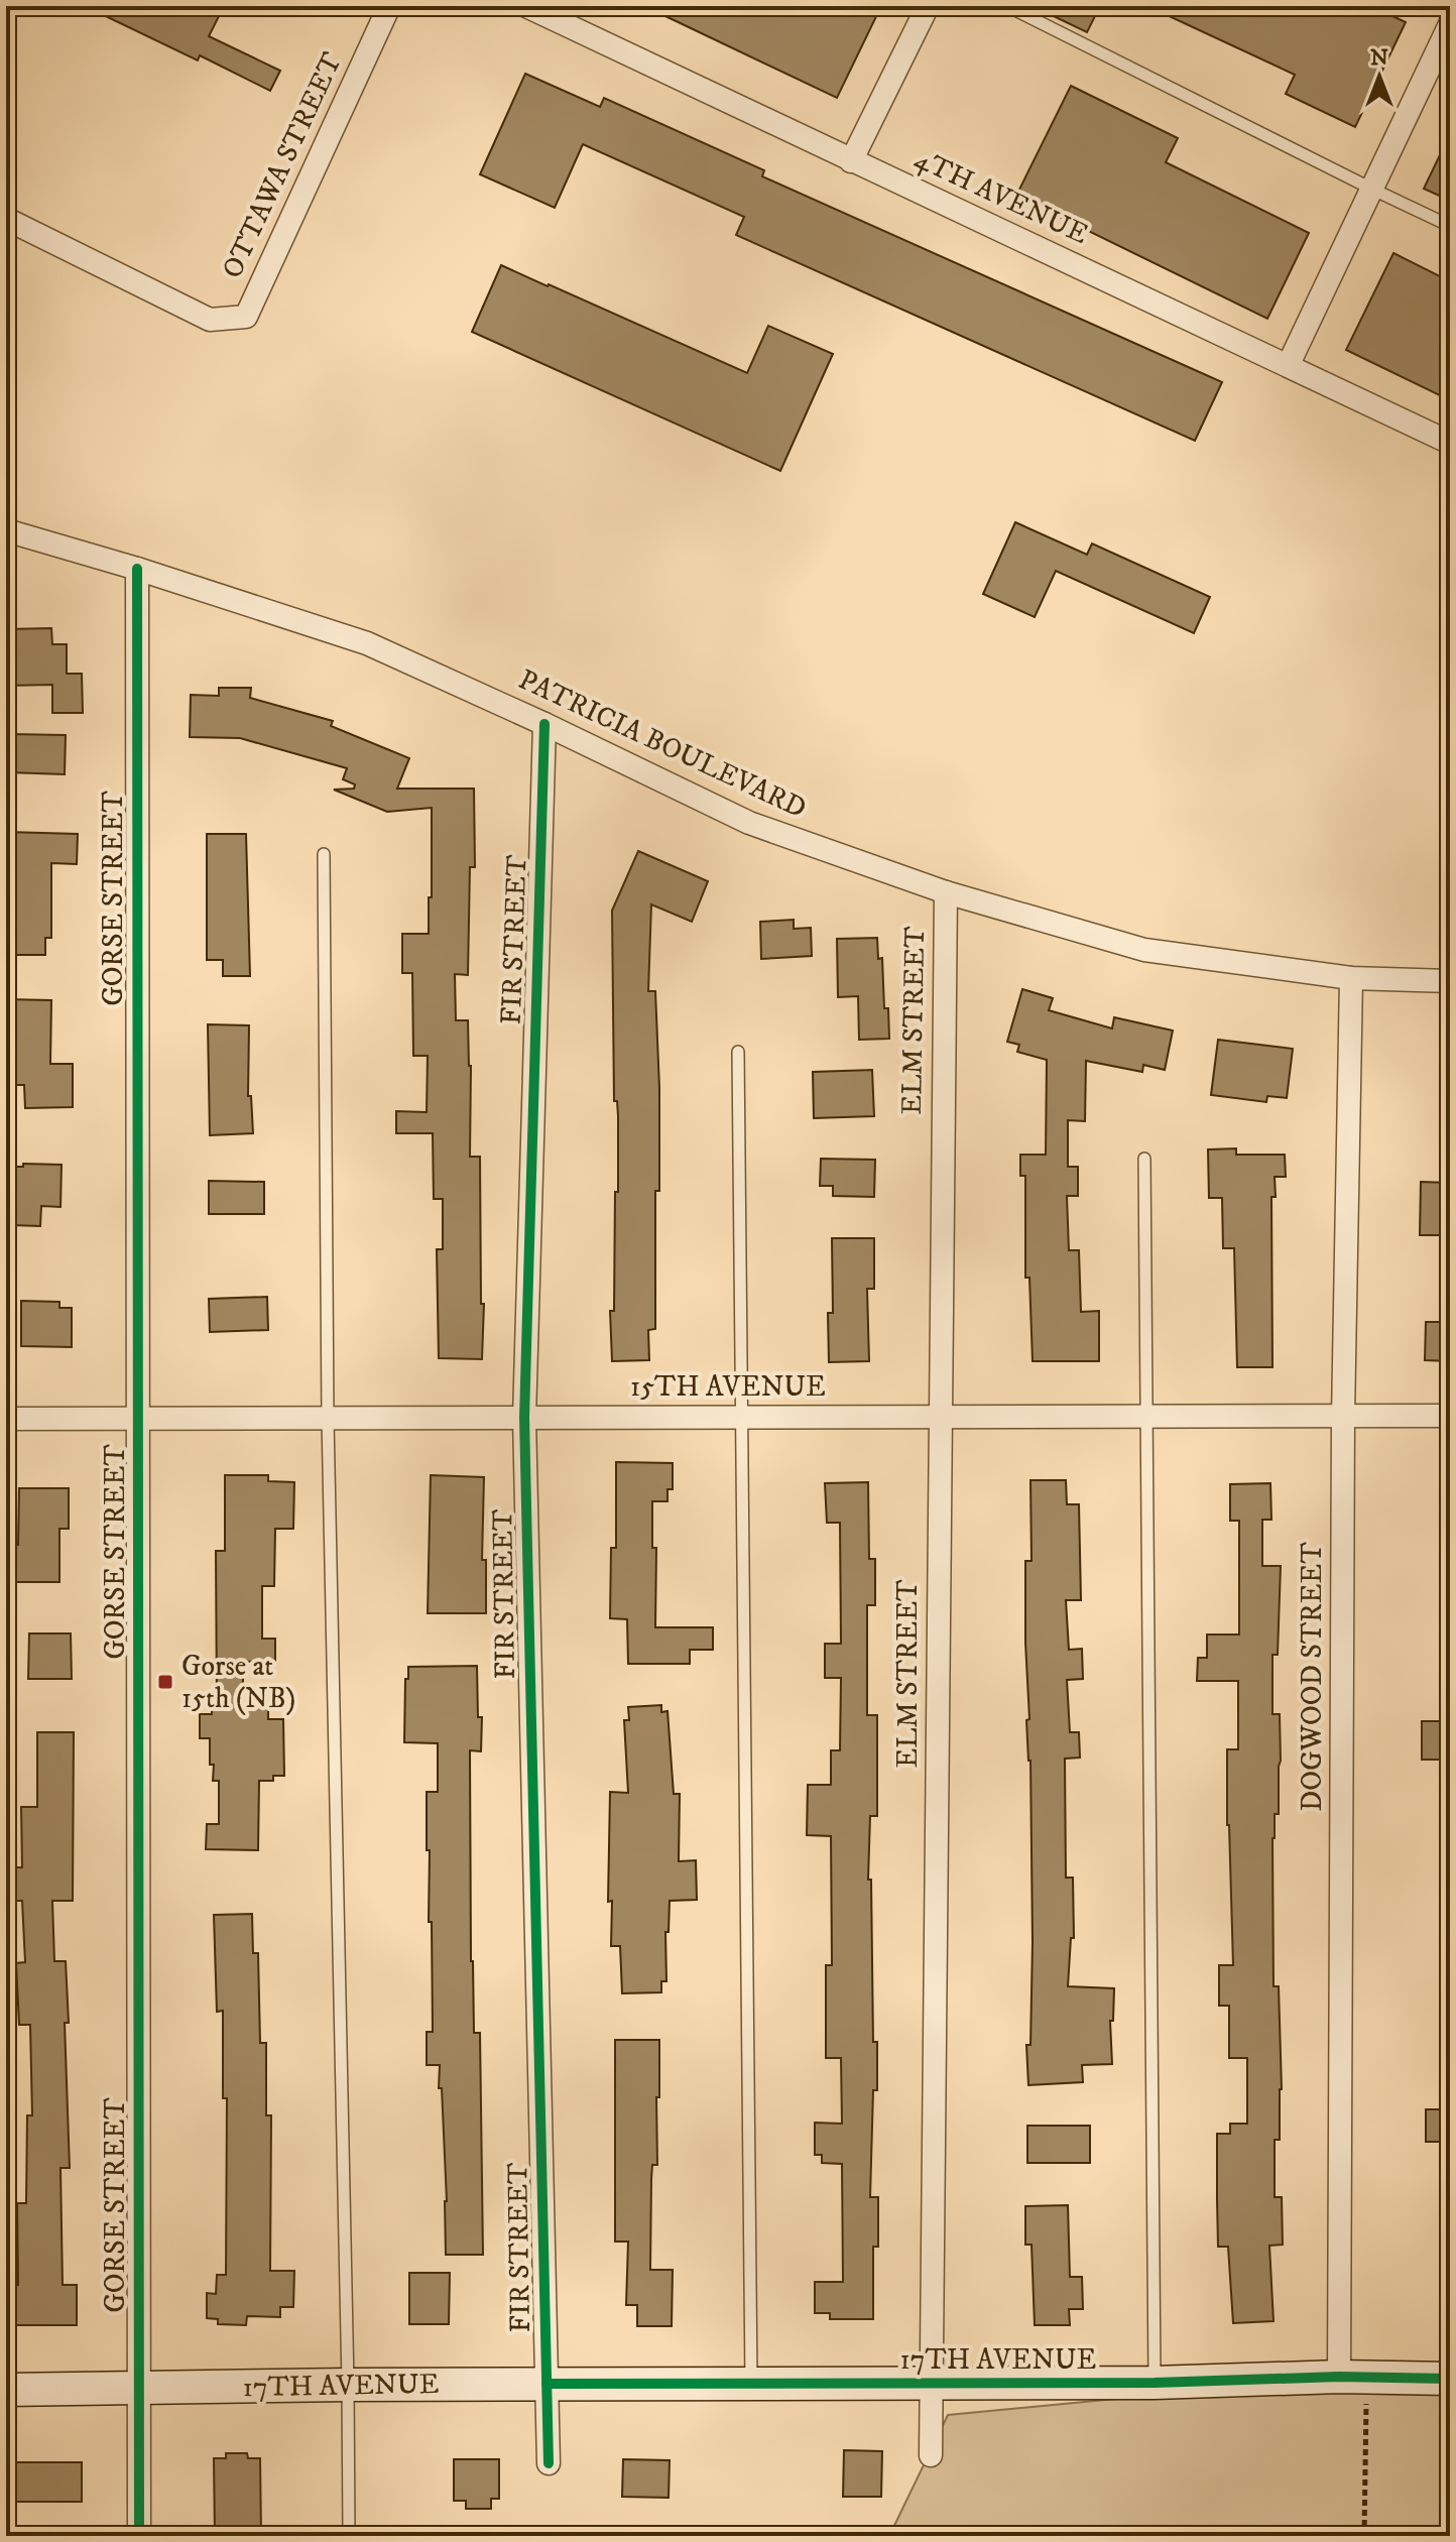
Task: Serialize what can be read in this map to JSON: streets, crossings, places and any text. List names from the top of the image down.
{
  "streets": {
    "street": [
      "OTTAWA STREET",
      "4TH AVENUE",
      "PATRICIA BOULEVARD",
      "GORSE STREET",
      "FIR STREET",
      "ELM STREET",
      "15TH AVENUE",
      "DOGWOOD STREET",
      "17TH AVENUE"
    ]
  },
  "crossings": [
    ["PATRICIA BOULEVARD", "GORSE STREET"],
    ["PATRICIA BOULEVARD", "FIR STREET"],
    ["PATRICIA BOULEVARD", "ELM STREET"],
    ["PATRICIA BOULEVARD", "DOGWOOD STREET"],
    ["GORSE STREET", "15TH AVENUE"],
    ["GORSE STREET", "17TH AVENUE"],
    ["FIR STREET", "15TH AVENUE"],
    ["FIR STREET", "17TH AVENUE"],
    ["ELM STREET", "15TH AVENUE"],
    ["ELM STREET", "17TH AVENUE"],
    ["15TH AVENUE", "DOGWOOD STREET"],
    ["DOGWOOD STREET", "17TH AVENUE"]
  ],
  "places": {
    "transit": ["Gorse at 15th (NB)"]
  },
  "north": "top"
}
